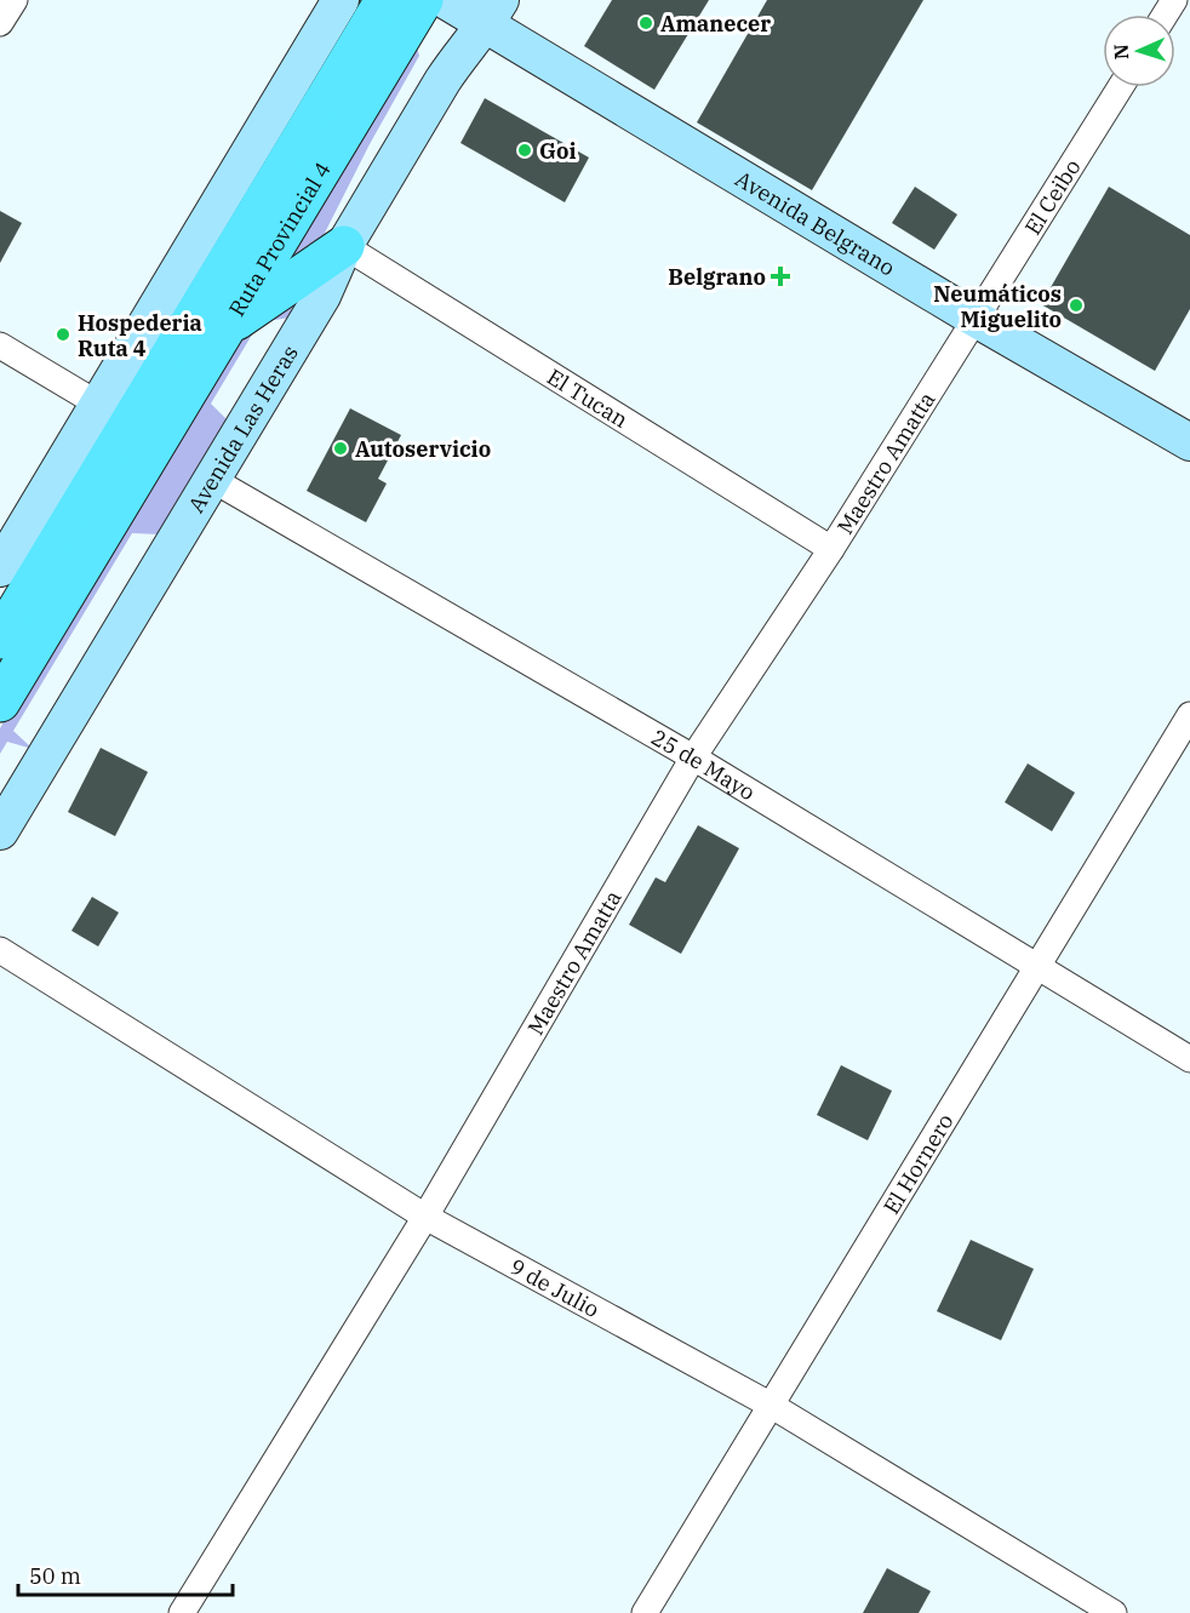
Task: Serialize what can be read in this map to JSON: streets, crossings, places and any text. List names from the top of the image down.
{
  "streets": {
    "main road": ["Avenida Belgrano", "Ruta Provincial 4", "Avenida Las Heras"],
    "street": [
      "El Ceibo",
      "El Tucan",
      "Maestro Amatta",
      "25 de Mayo",
      "El Hornero",
      "9 de Julio"
    ]
  },
  "crossings": [
    ["El Ceibo", "Avenida Belgrano"],
    ["El Ceibo", "Maestro Amatta"],
    ["Avenida Belgrano", "Avenida Las Heras"],
    ["Avenida Belgrano", "Maestro Amatta"],
    ["El Tucan", "Avenida Las Heras"],
    ["El Tucan", "Maestro Amatta"],
    ["Avenida Las Heras", "25 de Mayo"],
    ["Maestro Amatta", "25 de Mayo"],
    ["Maestro Amatta", "9 de Julio"],
    ["25 de Mayo", "El Hornero"],
    ["El Hornero", "9 de Julio"]
  ],
  "places": {
    "other": [
      "Amanecer",
      "Goi",
      "Neumáticos Miguelito",
      "Hospederia Ruta 4",
      "Autoservicio"
    ],
    "health": ["Belgrano"]
  },
  "scale_bar": "50 m",
  "north": "left"
}
